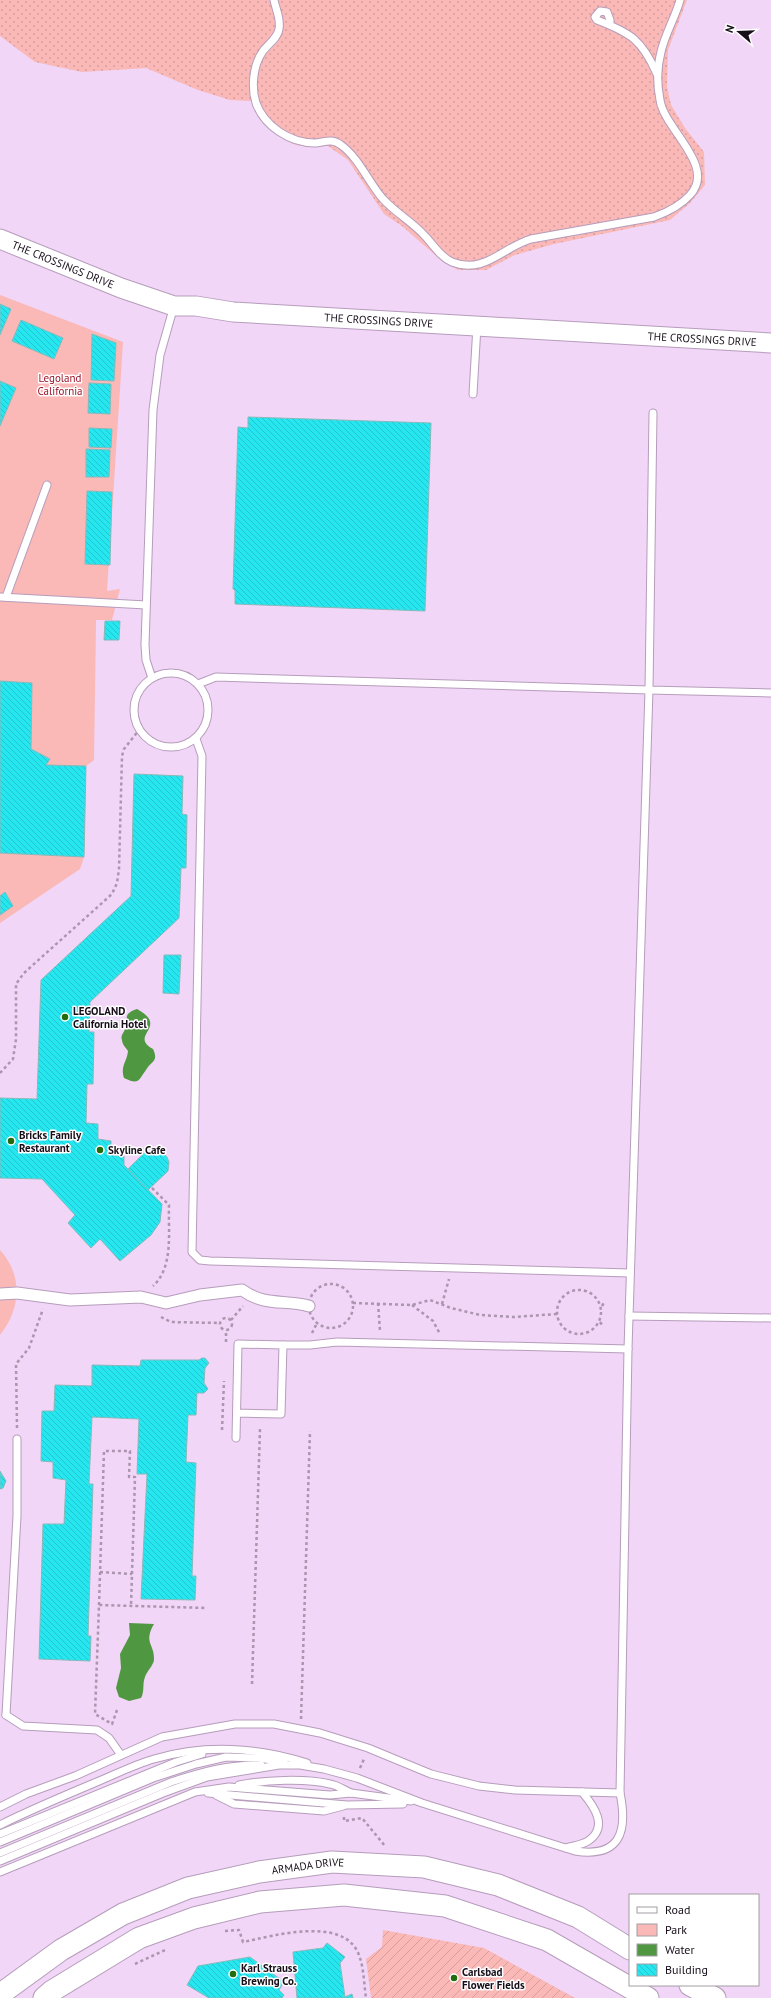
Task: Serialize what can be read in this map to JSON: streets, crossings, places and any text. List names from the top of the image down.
{
  "streets": {
    "main road": ["ARMADA DRIVE"],
    "street": ["THE CROSSINGS DRIVE"]
  },
  "parks": ["Legoland California"],
  "places": [
    "LEGOLAND California Hotel",
    "Bricks Family Restaurant",
    "Skyline Cafe",
    "Karl Strauss Brewing Co.",
    "Carlsbad Flower Fields"
  ],
  "legend": [
    "Road",
    "Park",
    "Water",
    "Building"
  ],
  "north": "left"
}
